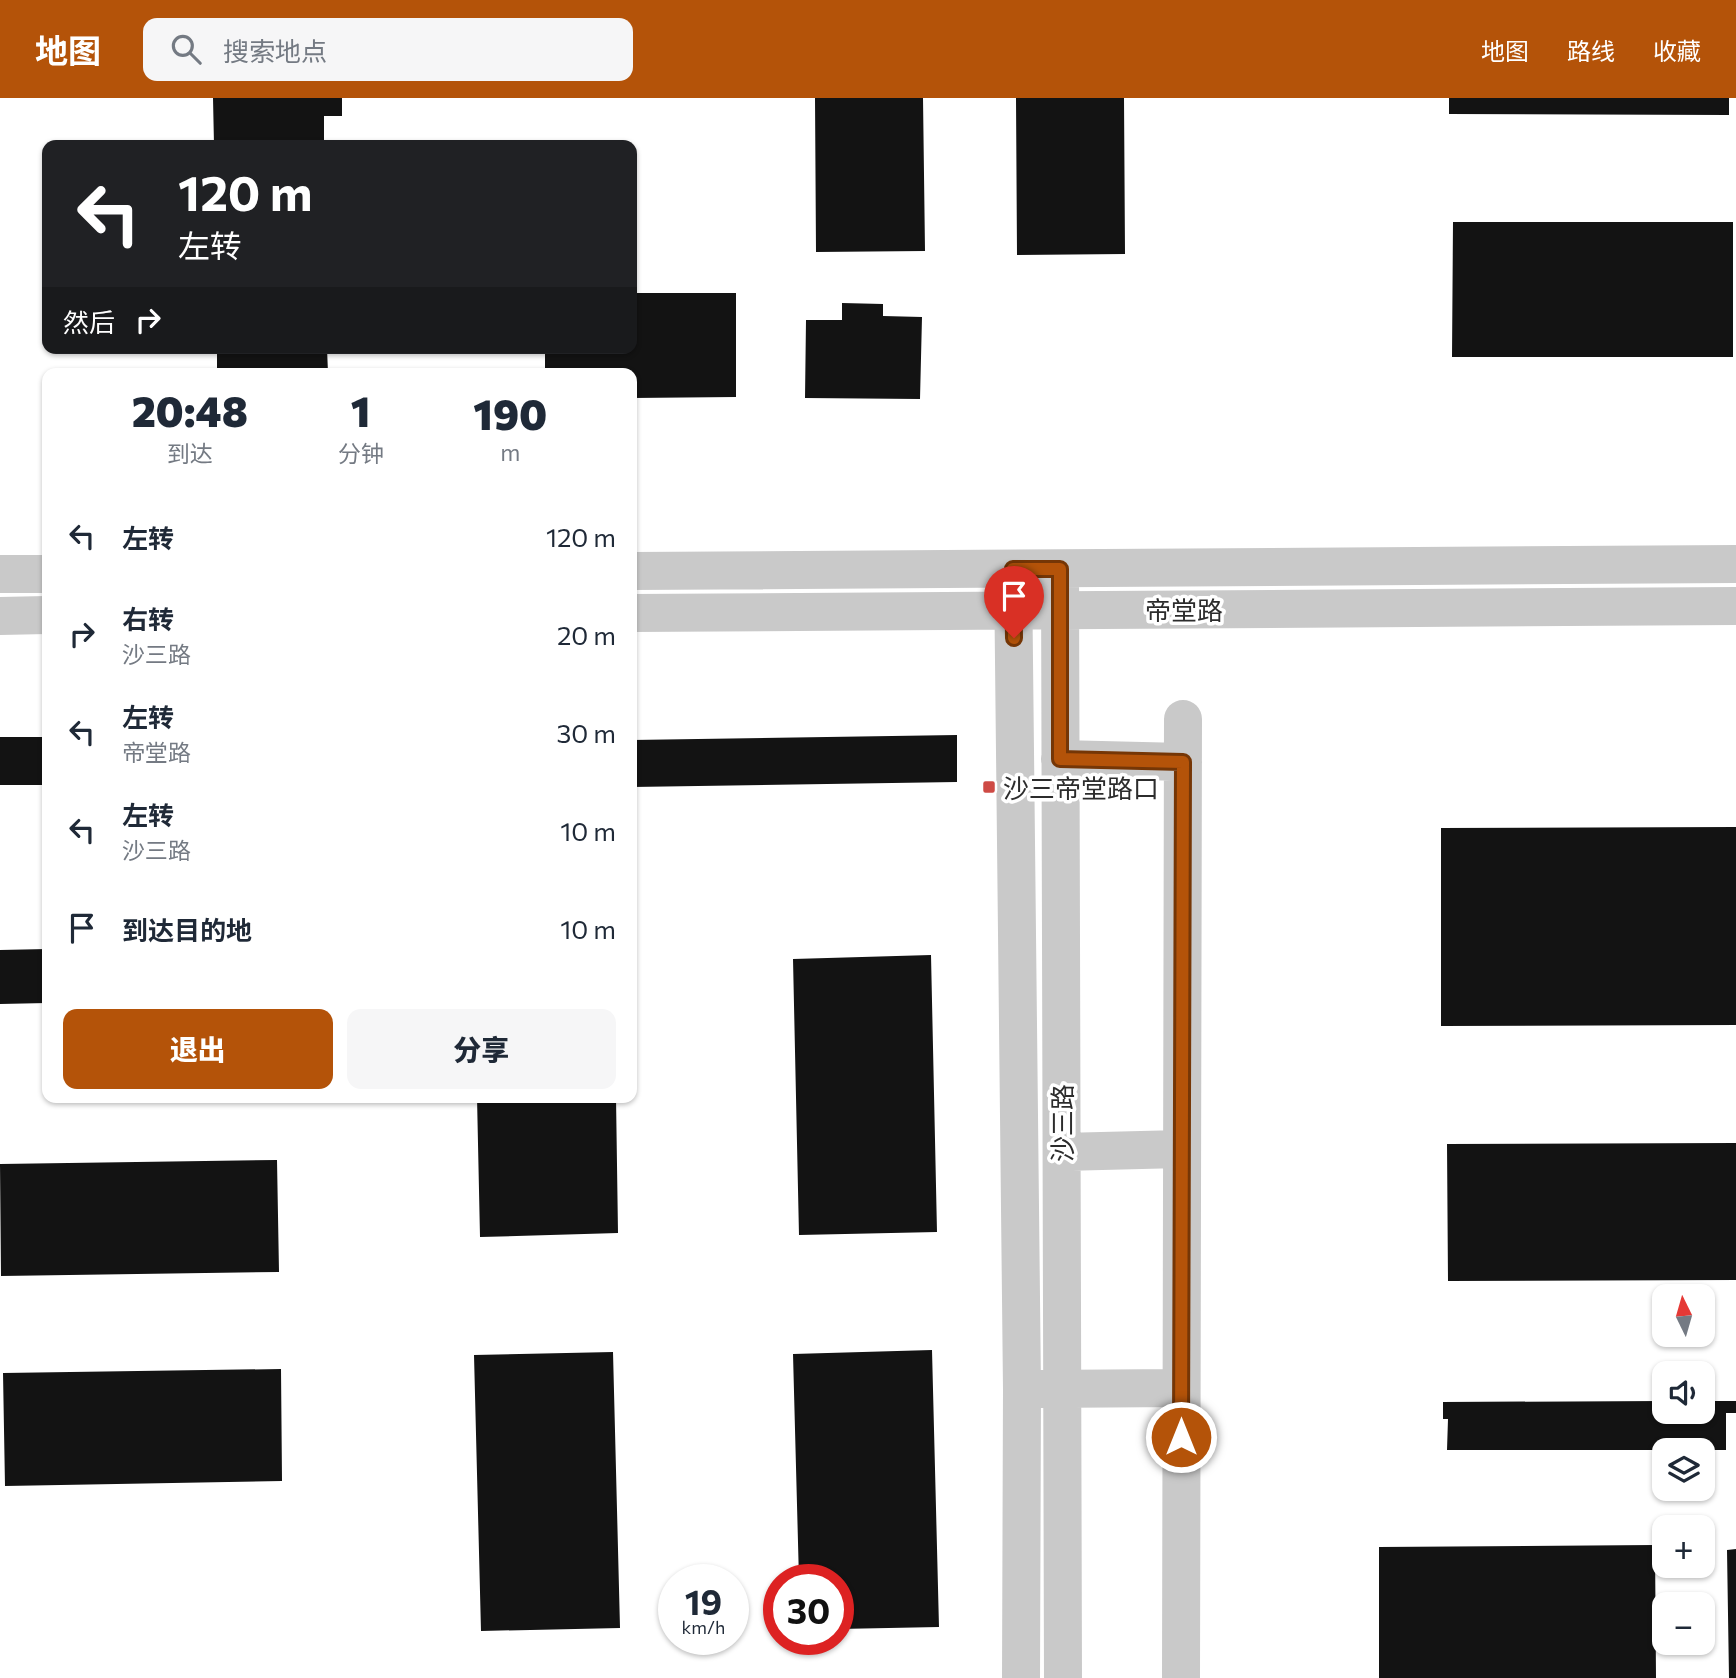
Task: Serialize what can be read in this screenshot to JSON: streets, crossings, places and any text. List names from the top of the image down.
{
  "streets": {
    "street": ["帝堂路", "沙三路"]
  },
  "crossings": [
    ["帝堂路", "沙三路"]
  ],
  "places": {
    "transit": ["沙三帝堂路口"]
  },
  "north": "top",
  "page": {
    "header": "地图",
    "search": "搜索地点",
    "nav": ["地图", "路线", "收藏"],
    "turn": ["120 m", "左转"],
    "then": "然后",
    "eta": [
      "20:48",
      "到达",
      "1",
      "分钟",
      "190",
      "m"
    ],
    "list": [
      {
        "name": "左转",
        "value": "120 m"
      },
      {
        "name": "右转",
        "note": "沙三路",
        "value": "20 m"
      },
      {
        "name": "左转",
        "note": "帝堂路",
        "value": "30 m"
      },
      {
        "name": "左转",
        "note": "沙三路",
        "value": "10 m"
      },
      {
        "name": "到达目的地",
        "value": "10 m"
      }
    ],
    "buttons": ["退出", "分享"],
    "map_buttons": ["+", "−"],
    "speed": "19 km/h",
    "limit": "30"
  }
}
